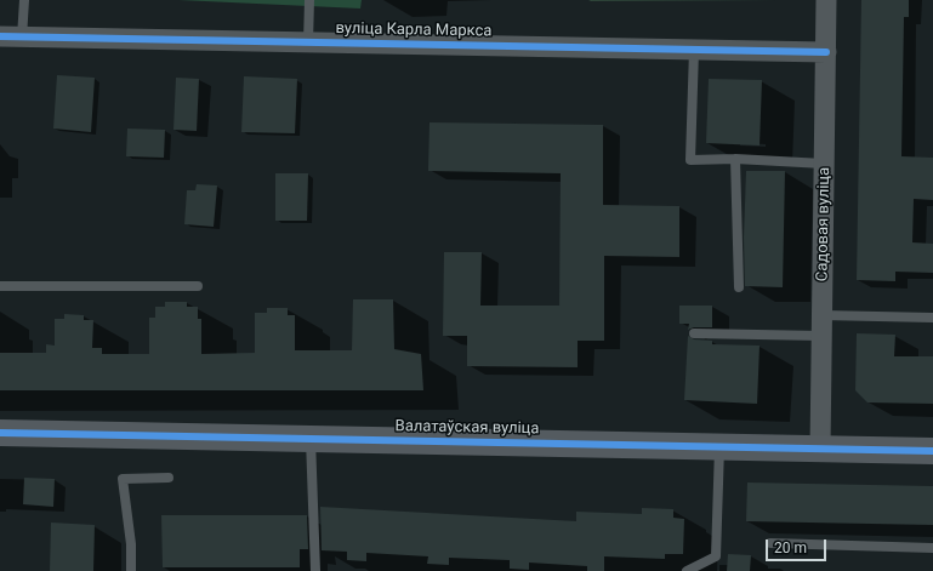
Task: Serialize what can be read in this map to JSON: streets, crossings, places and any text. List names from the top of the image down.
{
  "streets": {
    "street": ["вуліца Карла Маркса", "Садовая вуліца", "Валатаўская вуліца"]
  },
  "crossings": [
    ["вуліца Карла Маркса", "Садовая вуліца"],
    ["Садовая вуліца", "Валатаўская вуліца"]
  ],
  "scale_bar": "20 m"
}
